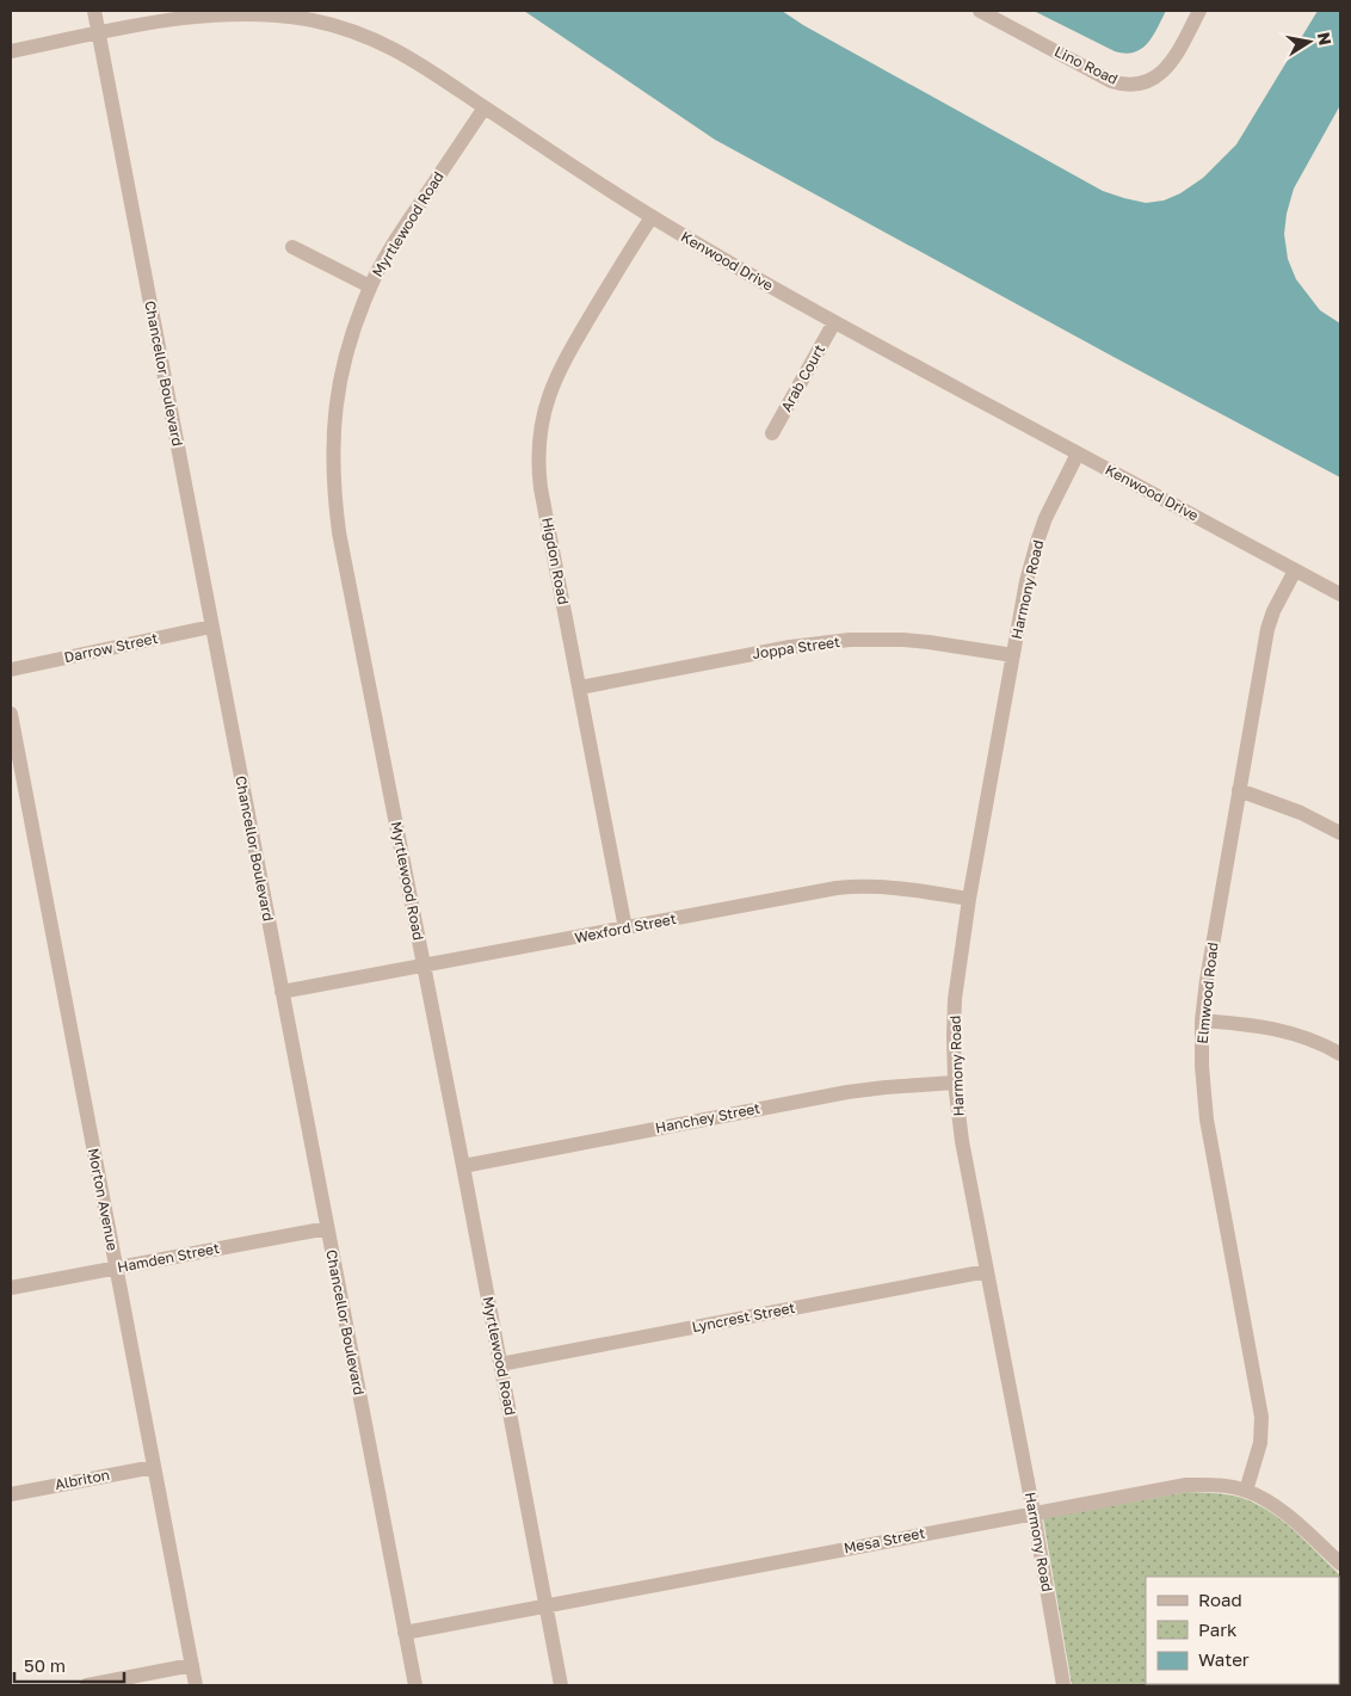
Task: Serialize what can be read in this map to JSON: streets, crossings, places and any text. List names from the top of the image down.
{
  "streets": {
    "street": [
      "Lino Road",
      "Myrtlewood Road",
      "Kenwood Drive",
      "Chancellor Boulevard",
      "Arab Court",
      "Higdon Road",
      "Harmony Road",
      "Darrow Street",
      "Joppa Street",
      "Wexford Street",
      "Elmwood Road",
      "Hanchey Street",
      "Morton Avenue",
      "Hamden Street",
      "Lyncrest Street",
      "Albriton",
      "Mesa Street"
    ]
  },
  "crossings": [
    ["Myrtlewood Road", "Kenwood Drive"],
    ["Myrtlewood Road", "Wexford Street"],
    ["Myrtlewood Road", "Hanchey Street"],
    ["Myrtlewood Road", "Lyncrest Street"],
    ["Myrtlewood Road", "Mesa Street"],
    ["Kenwood Drive", "Chancellor Boulevard"],
    ["Kenwood Drive", "Arab Court"],
    ["Kenwood Drive", "Higdon Road"],
    ["Kenwood Drive", "Harmony Road"],
    ["Kenwood Drive", "Elmwood Road"],
    ["Chancellor Boulevard", "Darrow Street"],
    ["Chancellor Boulevard", "Wexford Street"],
    ["Chancellor Boulevard", "Hamden Street"],
    ["Chancellor Boulevard", "Mesa Street"],
    ["Higdon Road", "Joppa Street"],
    ["Higdon Road", "Wexford Street"],
    ["Harmony Road", "Joppa Street"],
    ["Harmony Road", "Wexford Street"],
    ["Harmony Road", "Hanchey Street"],
    ["Harmony Road", "Lyncrest Street"],
    ["Harmony Road", "Mesa Street"],
    ["Elmwood Road", "Mesa Street"],
    ["Morton Avenue", "Hamden Street"],
    ["Morton Avenue", "Albriton"]
  ],
  "legend": ["Road", "Park", "Water"],
  "scale_bar": "50 m",
  "north": "right"
}
